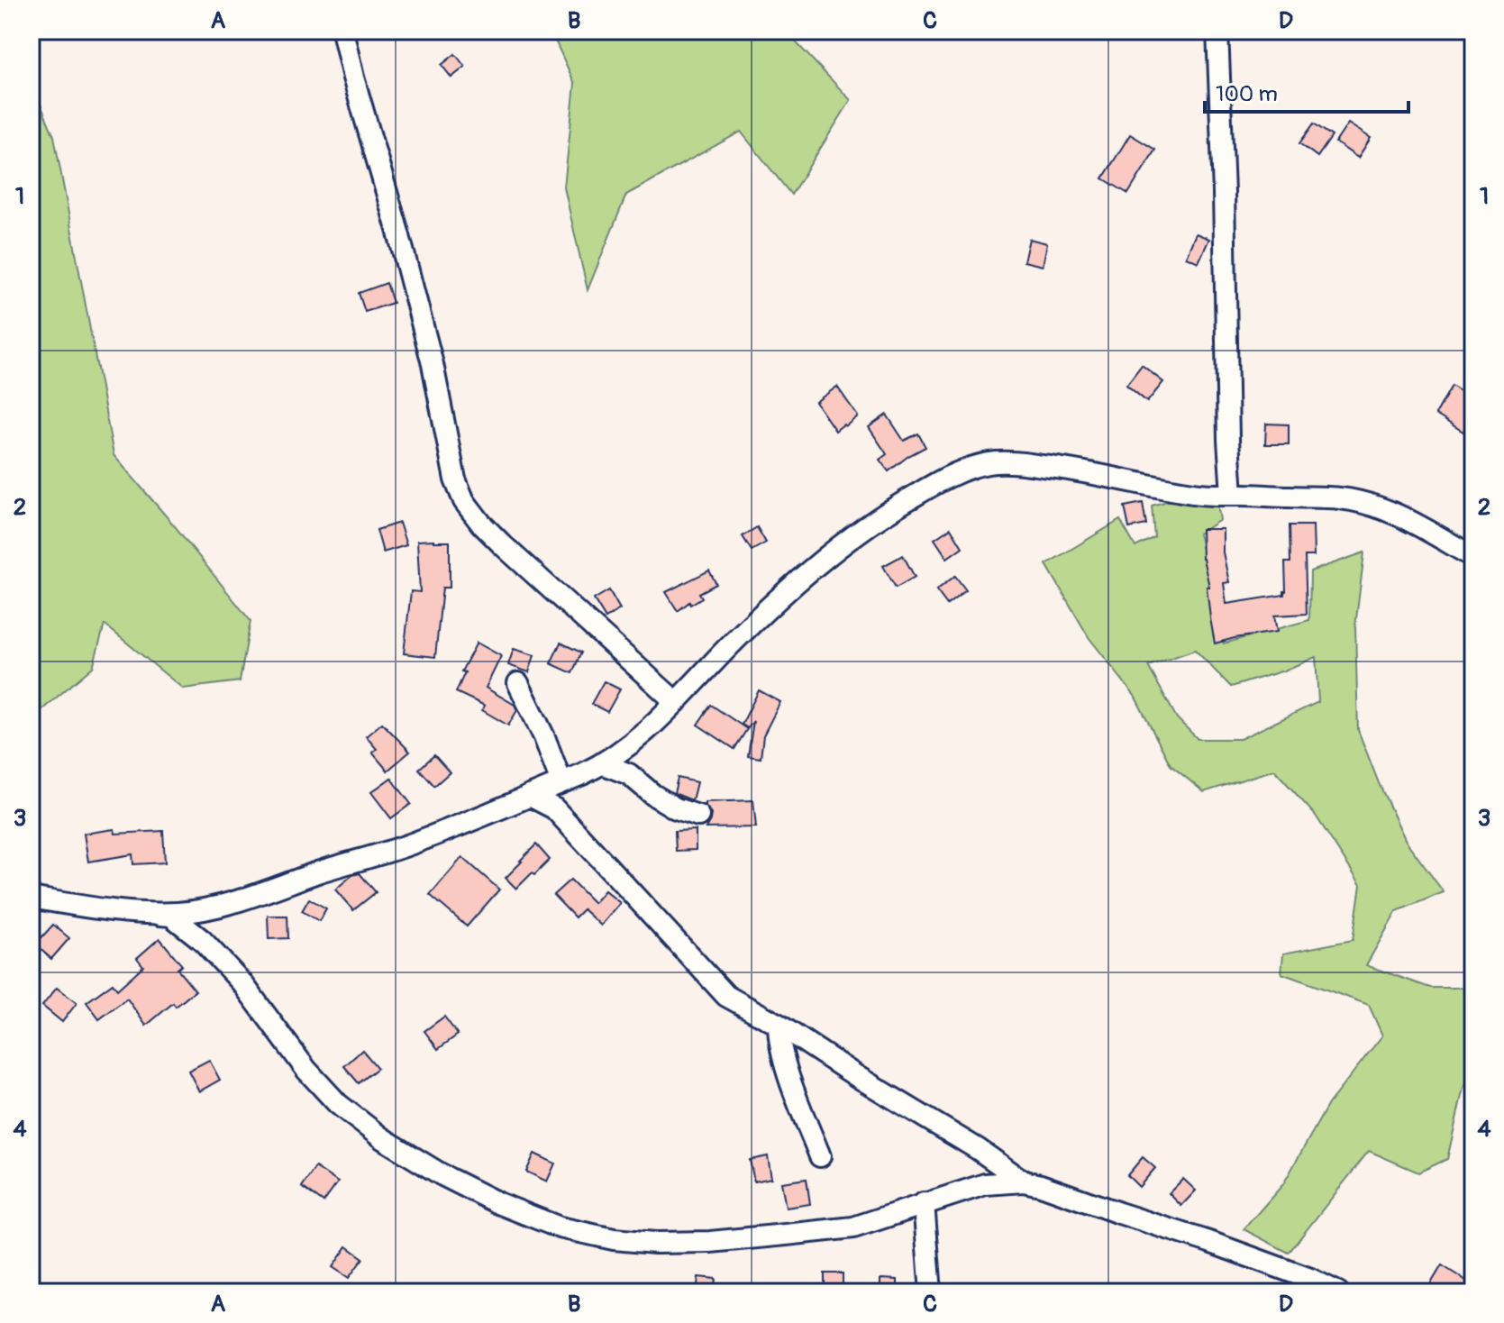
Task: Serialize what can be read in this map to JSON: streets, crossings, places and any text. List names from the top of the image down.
{
  "scale_bar": "100 m",
  "grid": {
    "columns": [
      "A",
      "B",
      "C",
      "D"
    ],
    "rows": [
      "1",
      "2",
      "3",
      "4"
    ]
  }
}
